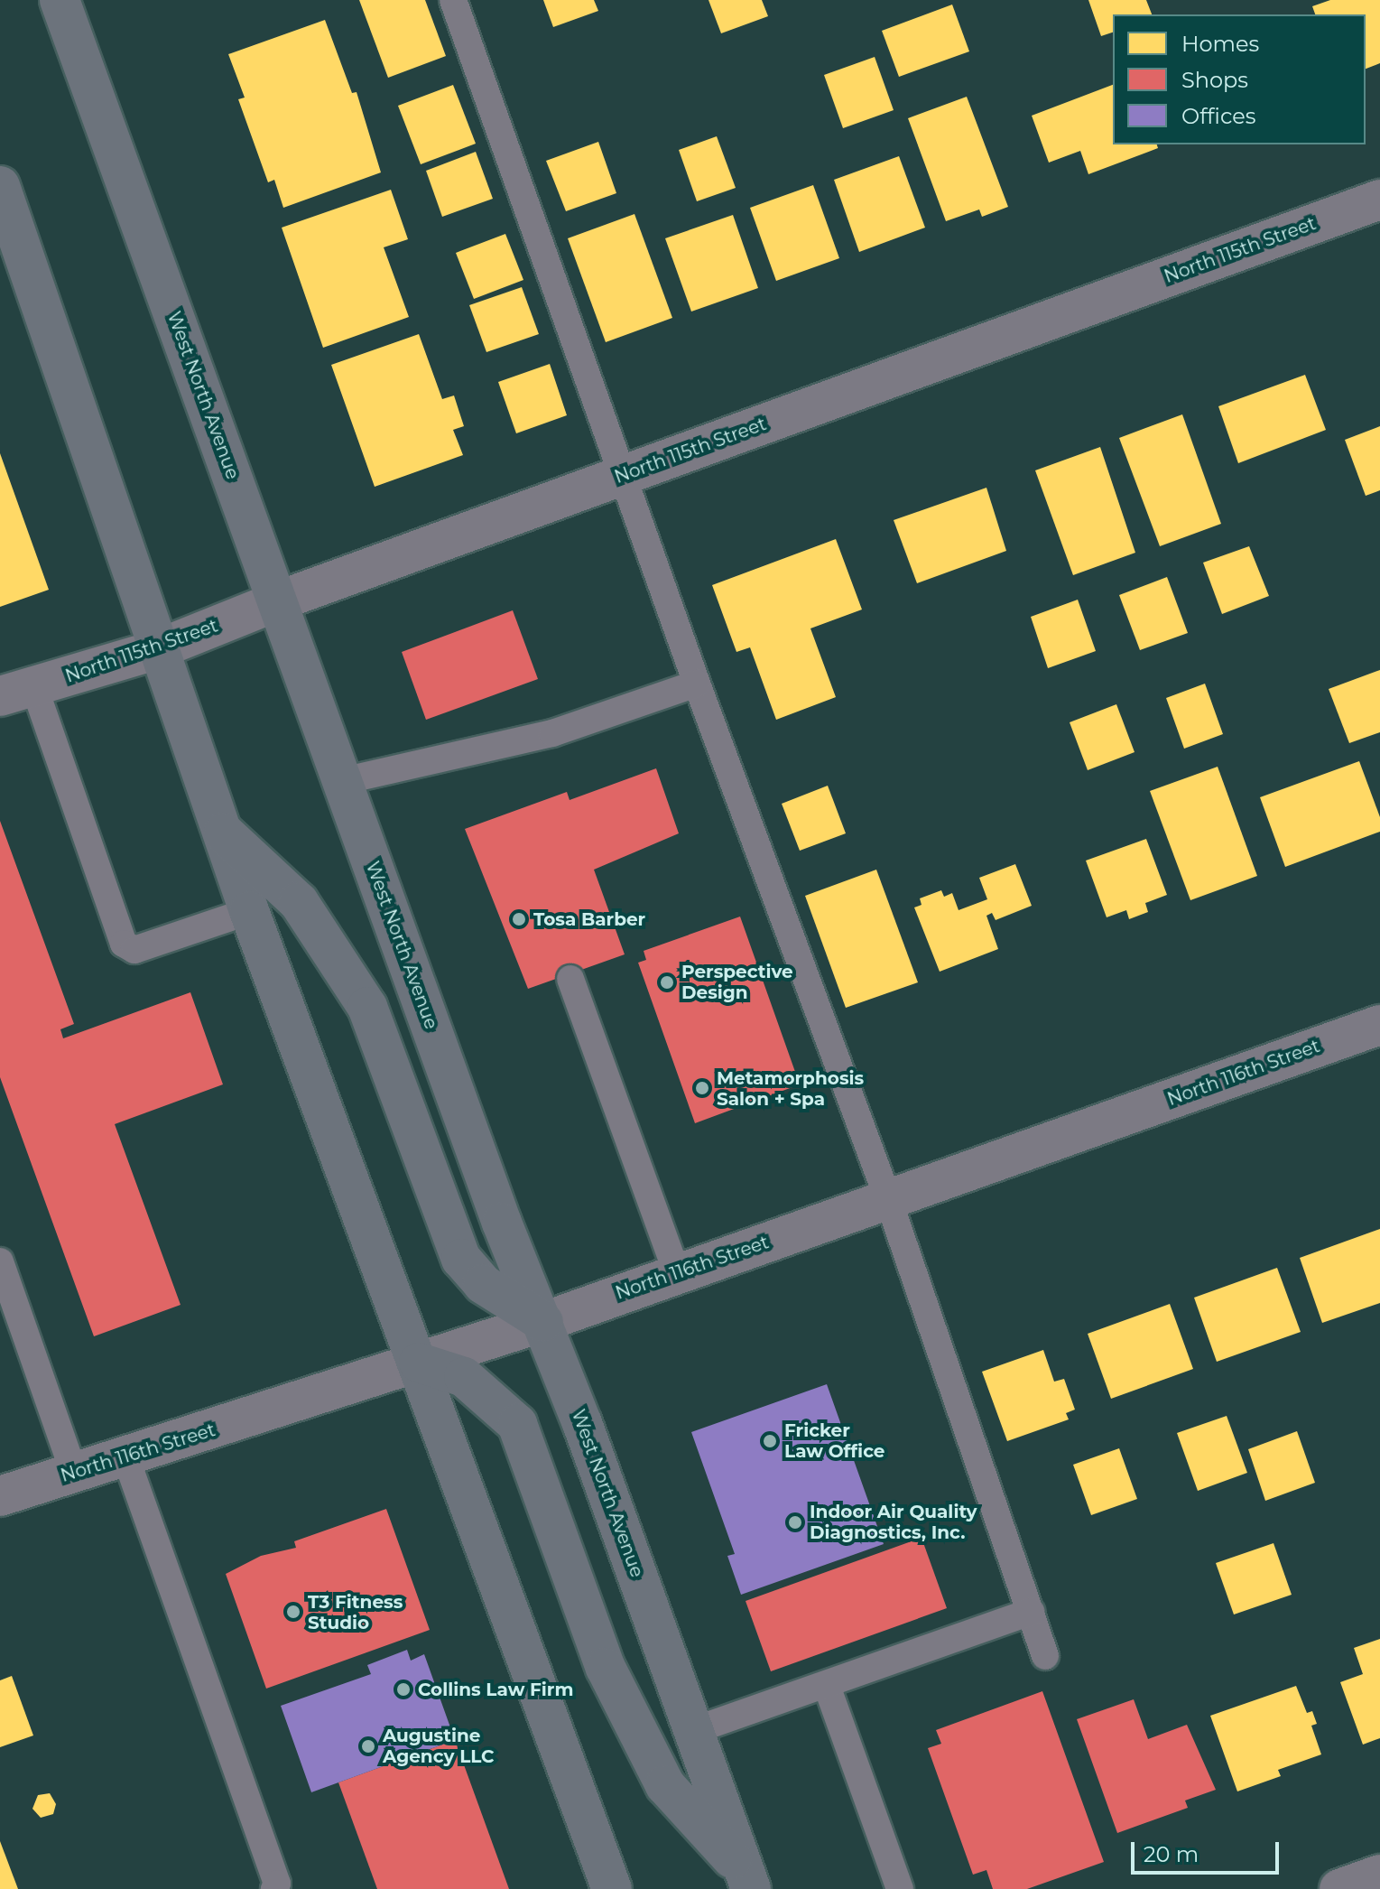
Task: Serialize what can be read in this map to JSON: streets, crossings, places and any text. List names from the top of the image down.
{
  "streets": {
    "main road": ["West North Avenue"],
    "street": ["North 115th Street", "North 116th Street"]
  },
  "crossings": [
    ["North 115th Street", "West North Avenue"],
    ["West North Avenue", "North 116th Street"]
  ],
  "places": [
    "Tosa Barber",
    "Perspective Design",
    "Metamorphosis Salon + Spa",
    "Fricker Law Office",
    "Indoor Air Quality Diagnostics, Inc.",
    "T3 Fitness Studio",
    "Collins Law Firm",
    "Augustine Agency LLC"
  ],
  "legend": ["Homes", "Shops", "Offices"],
  "scale_bar": "20 m"
}
